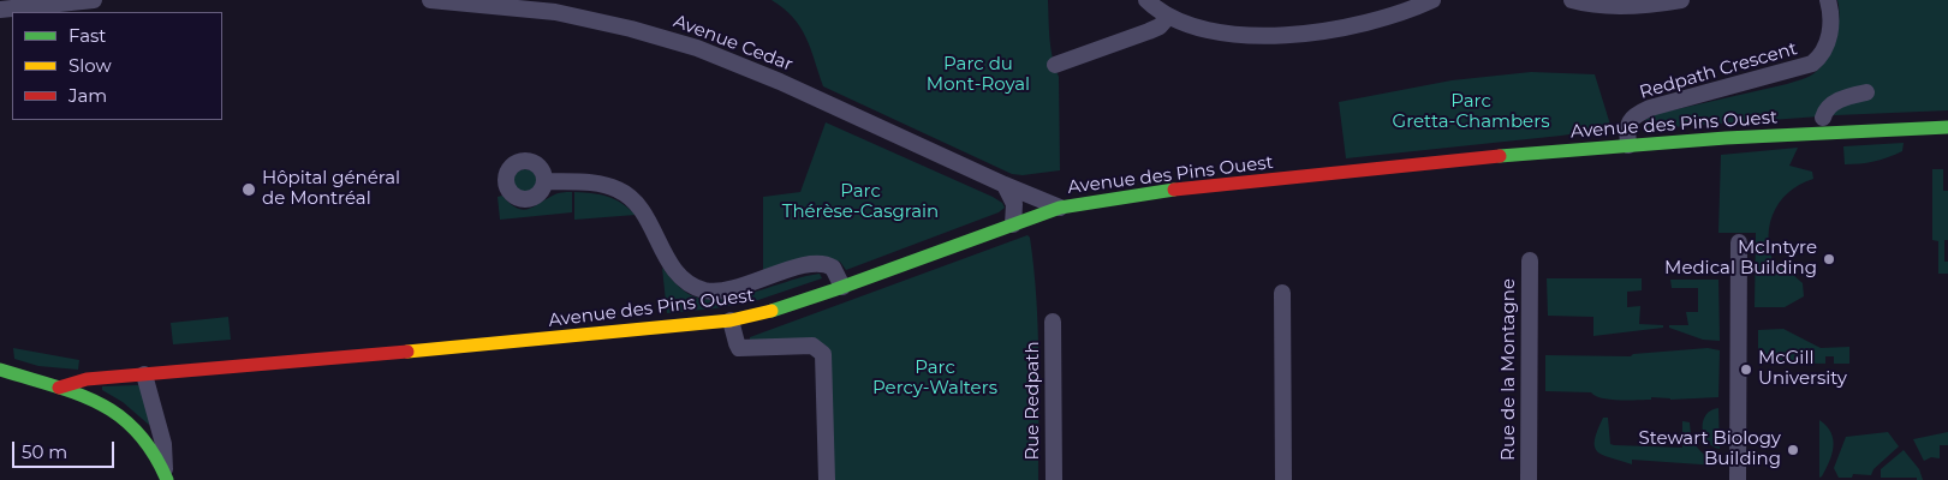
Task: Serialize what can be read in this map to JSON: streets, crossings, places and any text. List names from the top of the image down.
{
  "streets": {
    "main road": ["Avenue des Pins Ouest"],
    "street": [
      "Avenue Cedar",
      "Redpath Crescent",
      "Rue de la Montagne",
      "Rue Redpath"
    ]
  },
  "crossings": [
    ["Avenue Cedar", "Avenue des Pins Ouest"],
    ["Redpath Crescent", "Avenue des Pins Ouest"]
  ],
  "parks": [
    "Parc du Mont-Royal",
    "Parc Gretta-Chambers",
    "Parc Thérèse-Casgrain",
    "Parc Percy-Walters"
  ],
  "places": [
    "Hôpital général de Montréal",
    "McIntyre Medical Building",
    "McGill University",
    "Stewart Biology Building"
  ],
  "legend": ["Fast", "Slow", "Jam"],
  "scale_bar": "50 m"
}
